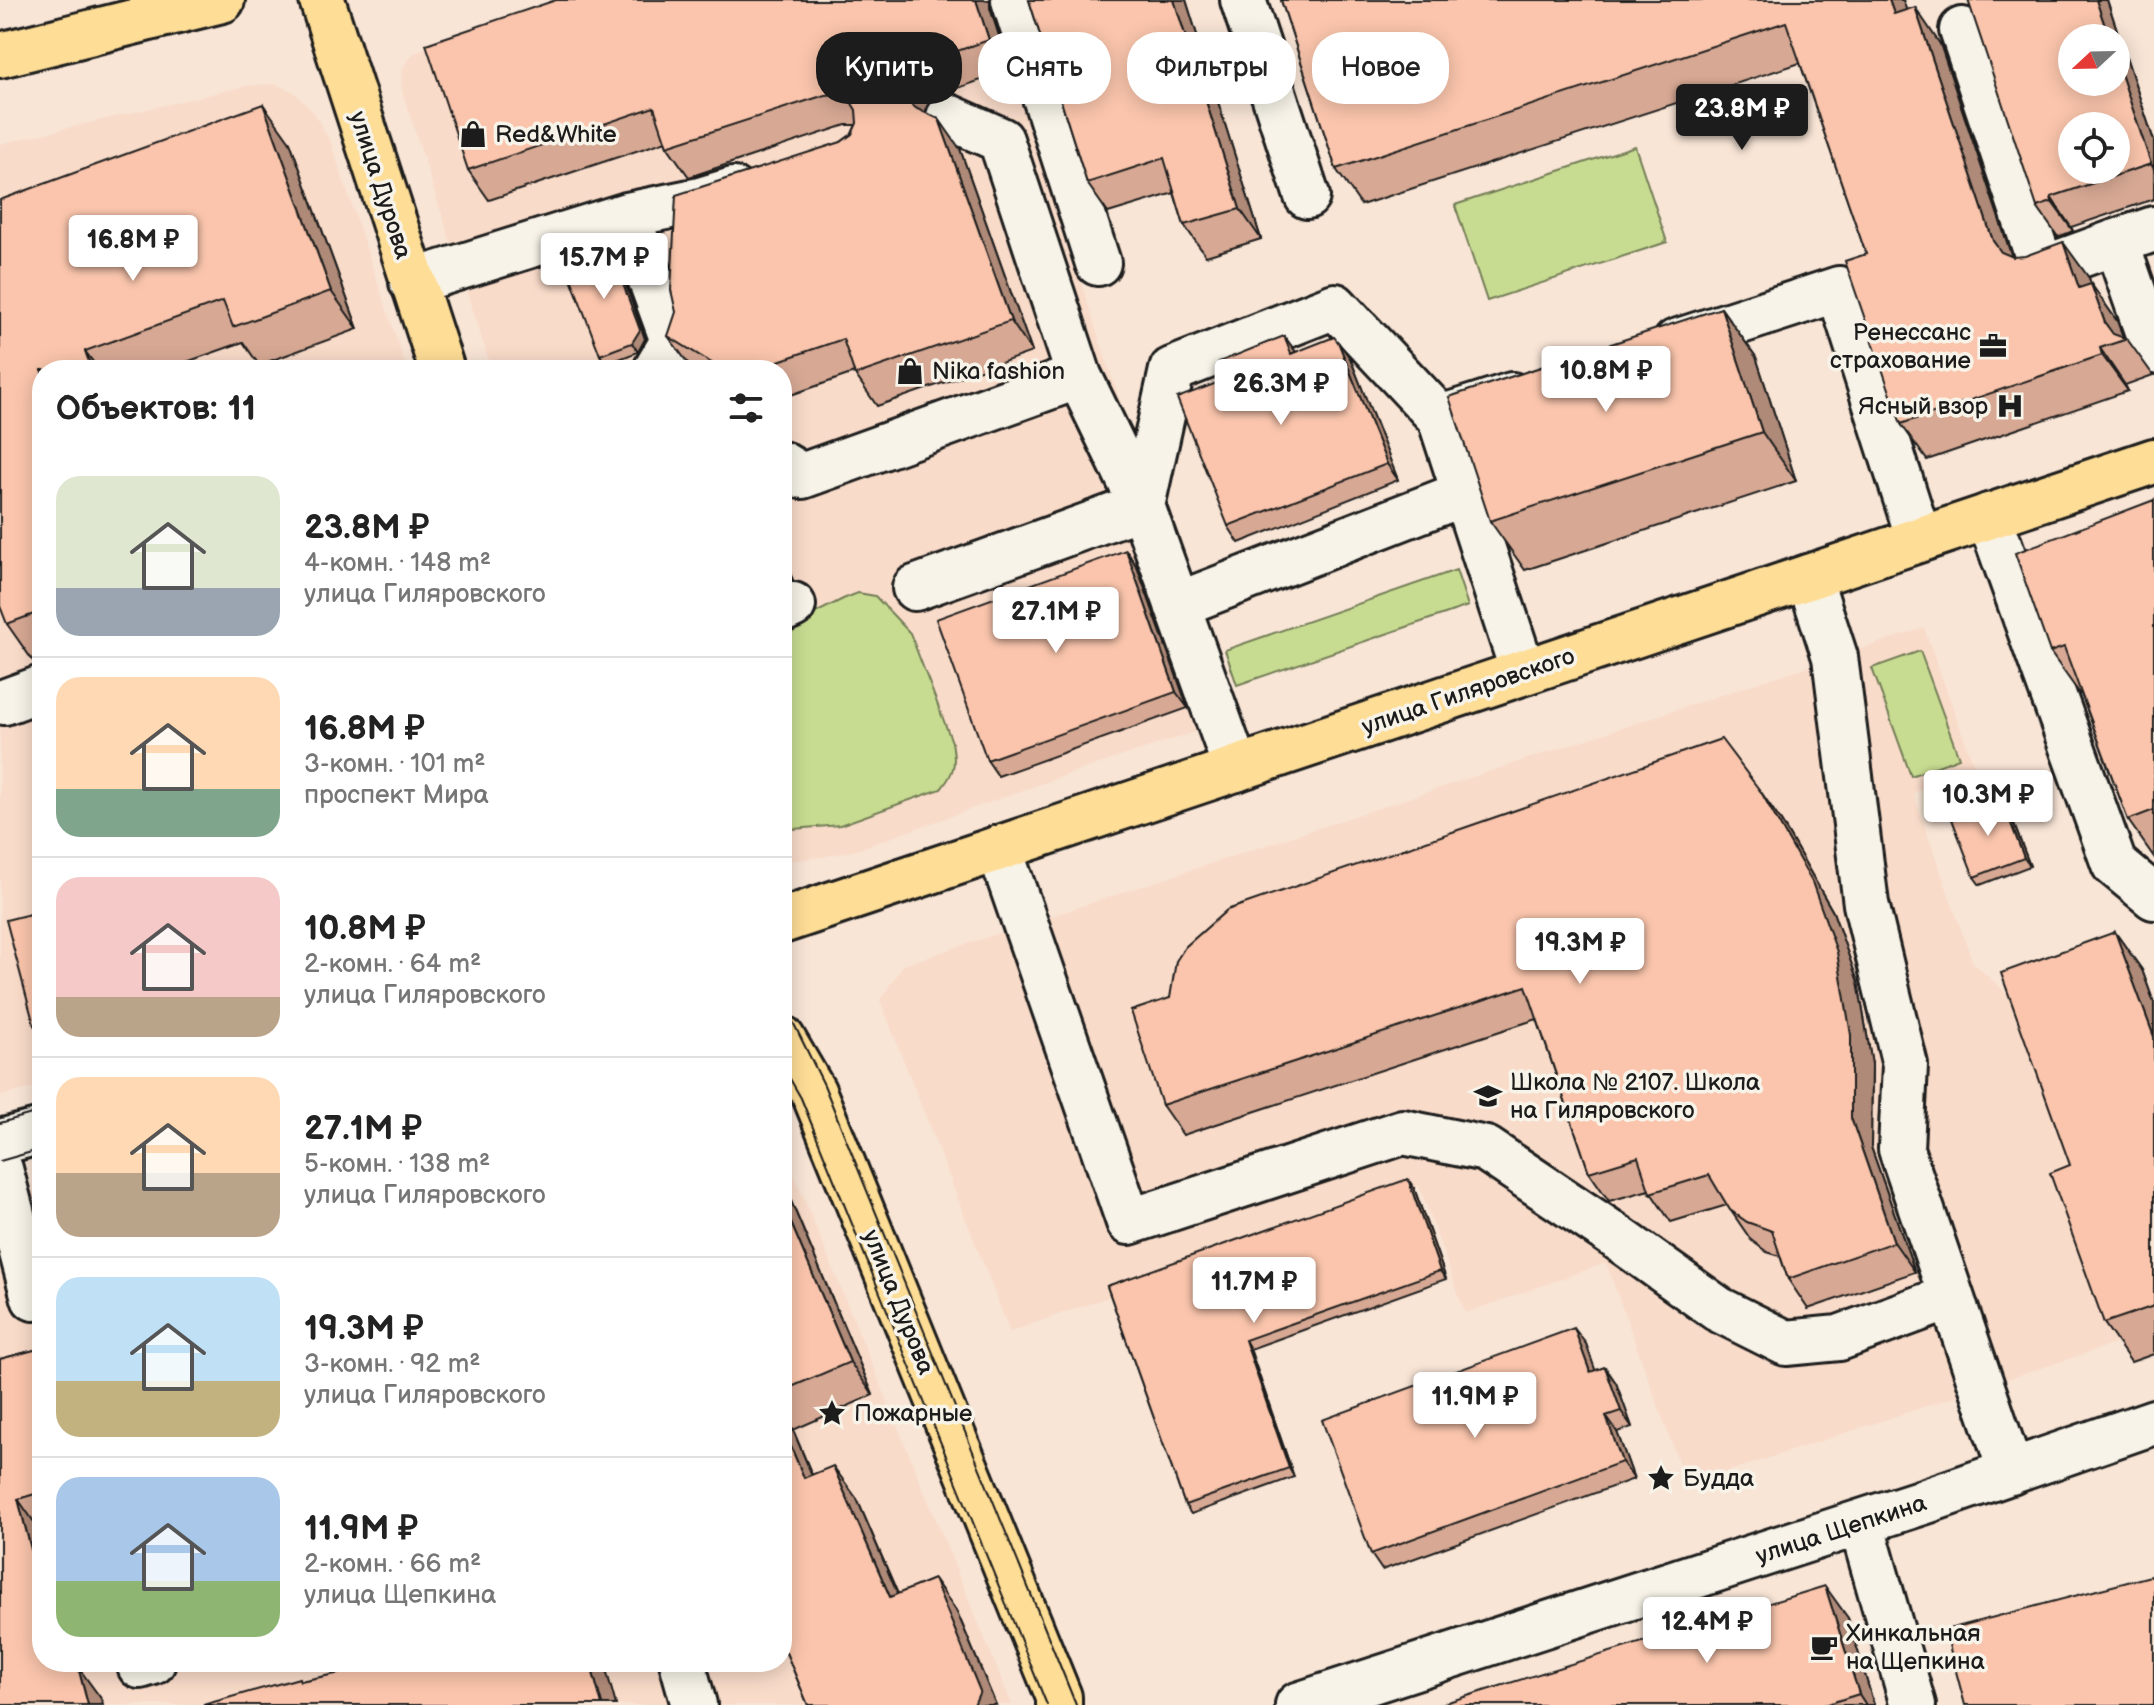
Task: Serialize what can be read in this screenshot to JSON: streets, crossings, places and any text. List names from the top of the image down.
{
  "streets": {
    "main road": ["улица Дурова", "улица Гиляровского"],
    "street": ["улица Щепкина"]
  },
  "places": {
    "shop": ["Red&White", "Nika fashion"],
    "office": ["Ренессанс страхование"],
    "hospital": ["Ясный взор"],
    "school or university": ["Школа № 2107. Школа на Гиляровского"],
    "place": ["Пожарные", "Будда"],
    "cafe": ["Хинкальная на Щепкина"]
  },
  "north": "left",
  "page": {
    "chip": [
      "Купить",
      "Снять",
      "Фильтры",
      "Новое"
    ],
    "price": [
      "23.8M ₽",
      "16.8M ₽",
      "15.7M ₽",
      "10.8M ₽",
      "26.3M ₽",
      "27.1M ₽",
      "10.3M ₽",
      "19.3M ₽",
      "11.7M ₽",
      "11.9M ₽",
      "12.4M ₽"
    ],
    "heading": "Объектов: 11",
    "list": [
      {
        "name": "23.8M ₽",
        "note": "4-комн. · 148 m² · улица Гиляровского"
      },
      {
        "name": "16.8M ₽",
        "note": "3-комн. · 101 m² · проспект Мира"
      },
      {
        "name": "10.8M ₽",
        "note": "2-комн. · 64 m² · улица Гиляровского"
      },
      {
        "name": "27.1M ₽",
        "note": "5-комн. · 138 m² · улица Гиляровского"
      },
      {
        "name": "19.3M ₽",
        "note": "3-комн. · 92 m² · улица Гиляровского"
      },
      {
        "name": "11.9M ₽",
        "note": "2-комн. · 66 m² · улица Щепкина"
      }
    ]
  }
}
